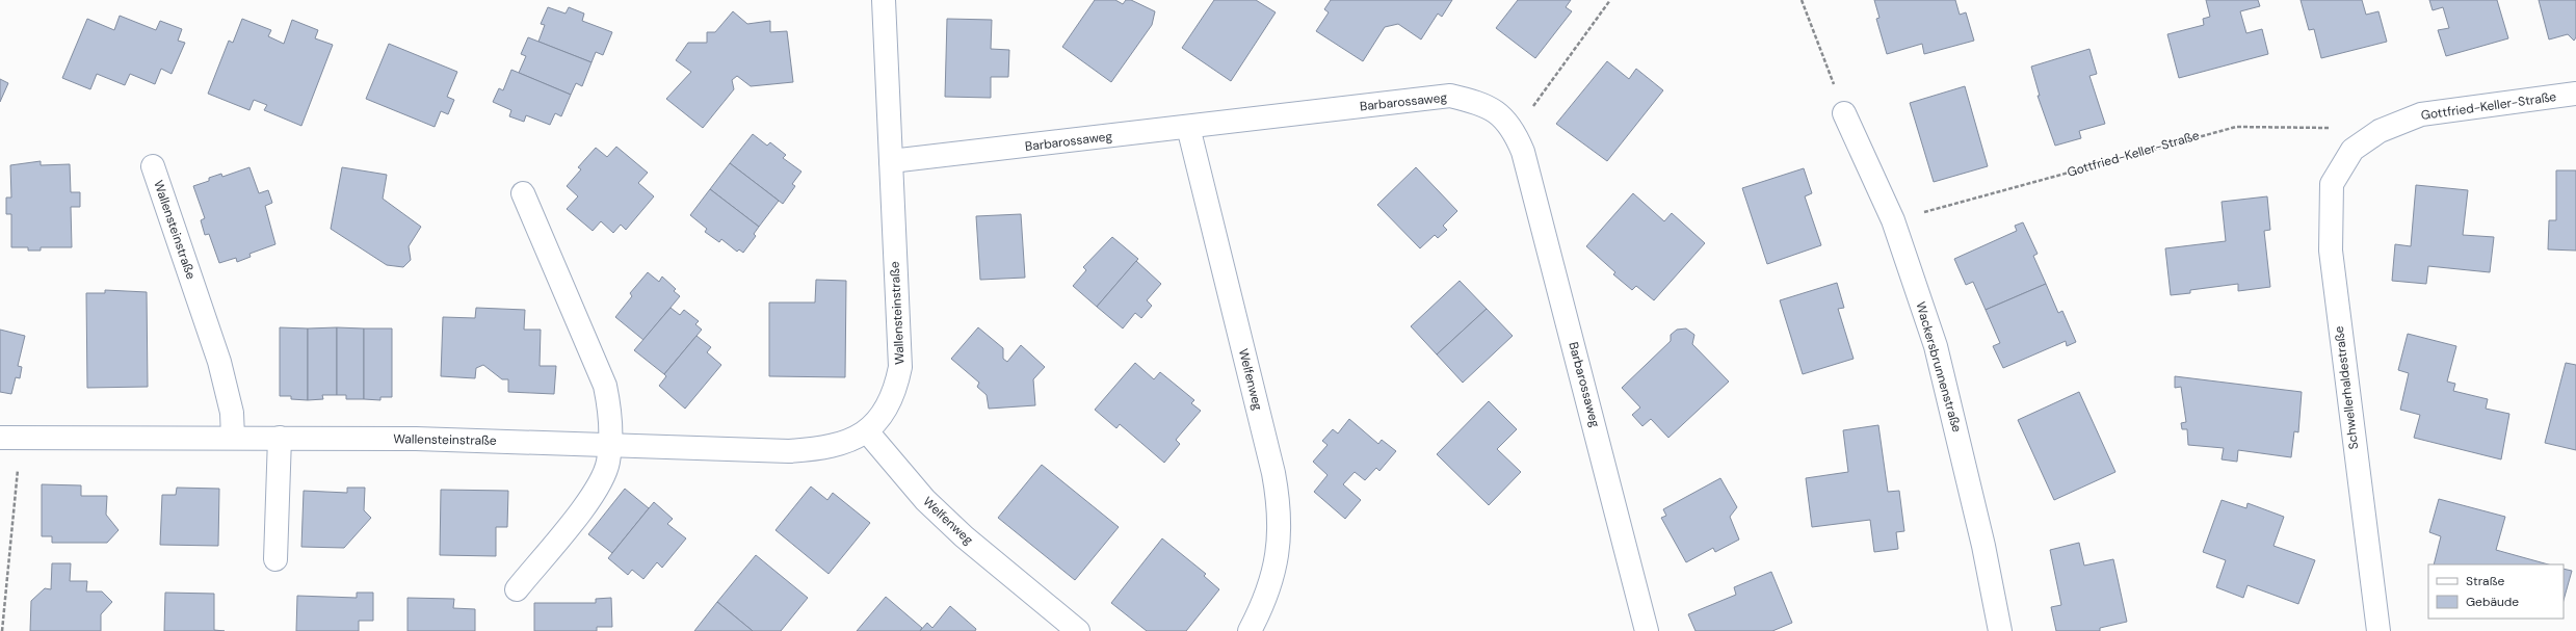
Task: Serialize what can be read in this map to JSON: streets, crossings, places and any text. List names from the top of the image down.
{
  "streets": {
    "street": [
      "Barbarossaweg",
      "Gottfried-Keller-Straße",
      "Wallensteinstraße",
      "Wackersbrunnenstraße",
      "Welfenweg",
      "Schwellerhaldestraße"
    ]
  },
  "crossings": [
    ["Barbarossaweg", "Wallensteinstraße"],
    ["Barbarossaweg", "Welfenweg"],
    ["Gottfried-Keller-Straße", "Wackersbrunnenstraße"],
    ["Gottfried-Keller-Straße", "Schwellerhaldestraße"],
    ["Wallensteinstraße", "Welfenweg"]
  ],
  "legend": ["Straße", "Gebäude"]
}
